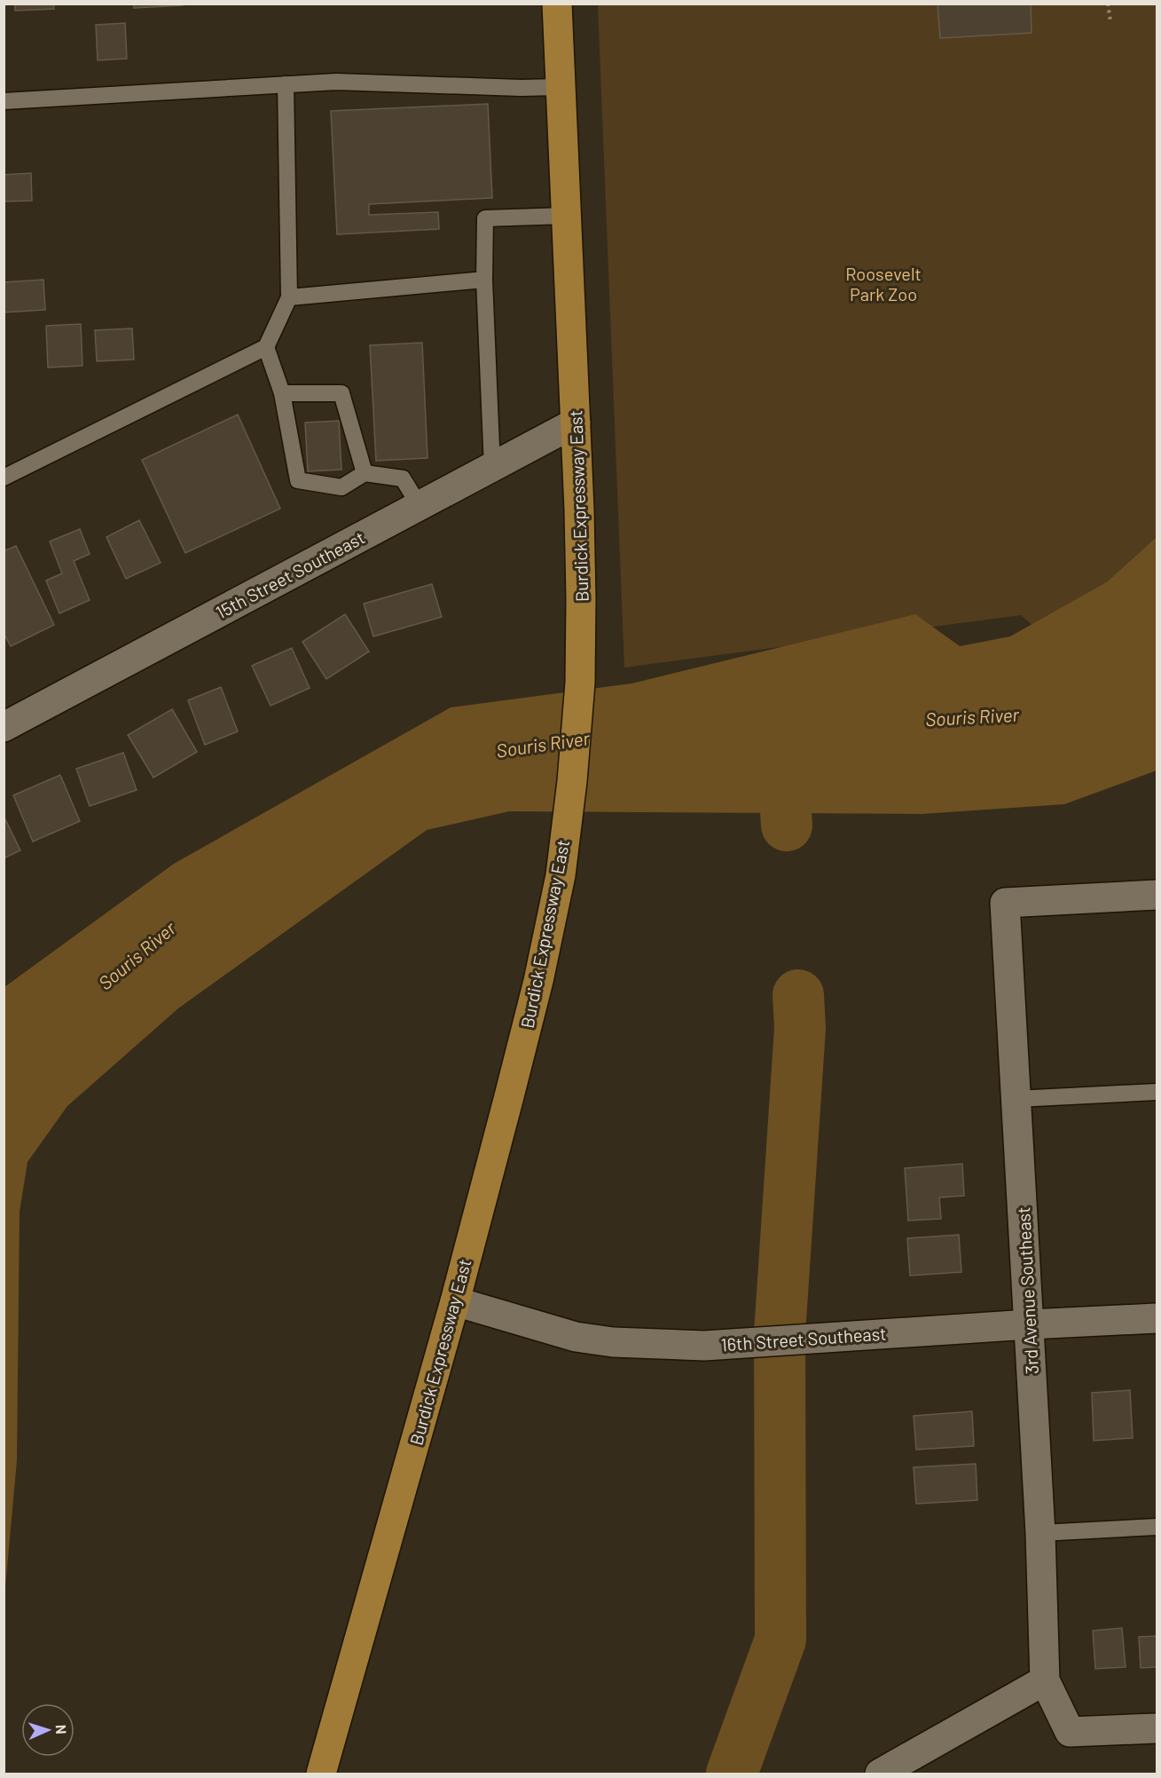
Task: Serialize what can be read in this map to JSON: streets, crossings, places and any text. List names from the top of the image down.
{
  "streets": {
    "main road": ["Burdick Expressway East"],
    "street": ["15th Street Southeast", "3rd Avenue Southeast", "16th Street Southeast"]
  },
  "crossings": [
    ["Burdick Expressway East", "15th Street Southeast"],
    ["Burdick Expressway East", "16th Street Southeast"],
    ["3rd Avenue Southeast", "16th Street Southeast"]
  ],
  "water": ["Souris River"],
  "parks": ["Roosevelt Park Zoo"],
  "north": "right"
}
